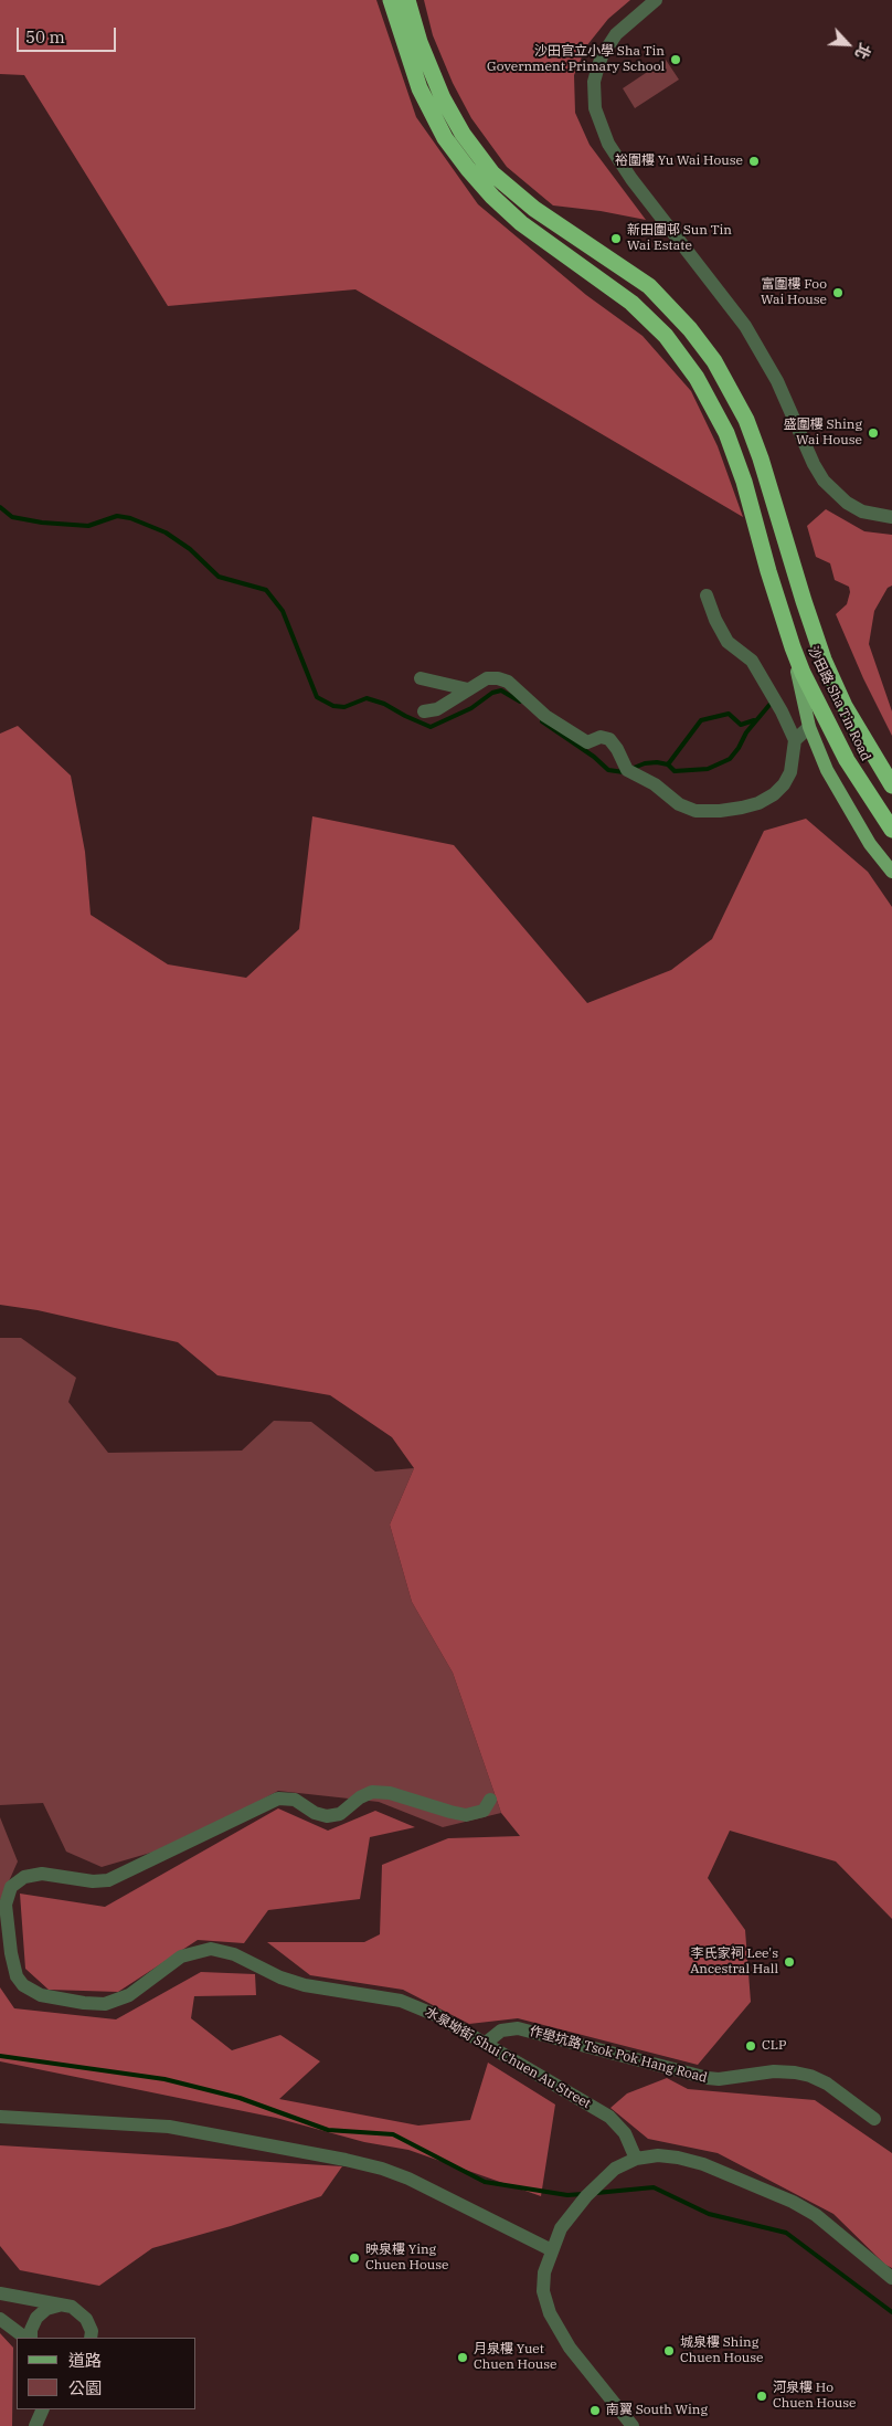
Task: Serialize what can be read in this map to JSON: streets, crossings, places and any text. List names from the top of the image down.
{
  "streets": {
    "highway": ["沙田路 Sha Tin Road"],
    "street": ["作壆坑路 Tsok Pok Hang Road", "水泉坳街 Shui Chuen Au Street"]
  },
  "crossings": [
    ["作壆坑路 Tsok Pok Hang Road", "水泉坳街 Shui Chuen Au Street"]
  ],
  "places": [
    "沙田官立小學 Sha Tin Government Primary School",
    "裕圍樓 Yu Wai House",
    "新田圍邨 Sun Tin Wai Estate",
    "富圍樓 Foo Wai House",
    "盛圍樓 Shing Wai House",
    "李氏家祠 Lee's Ancestral Hall",
    "CLP",
    "映泉樓 Ying Chuen House",
    "城泉樓 Shing Chuen House",
    "月泉樓 Yuet Chuen House",
    "河泉樓 Ho Chuen House",
    "南翼 South Wing"
  ],
  "legend": ["道路", "公園"],
  "scale_bar": "50 m",
  "north": "bottom right"
}
